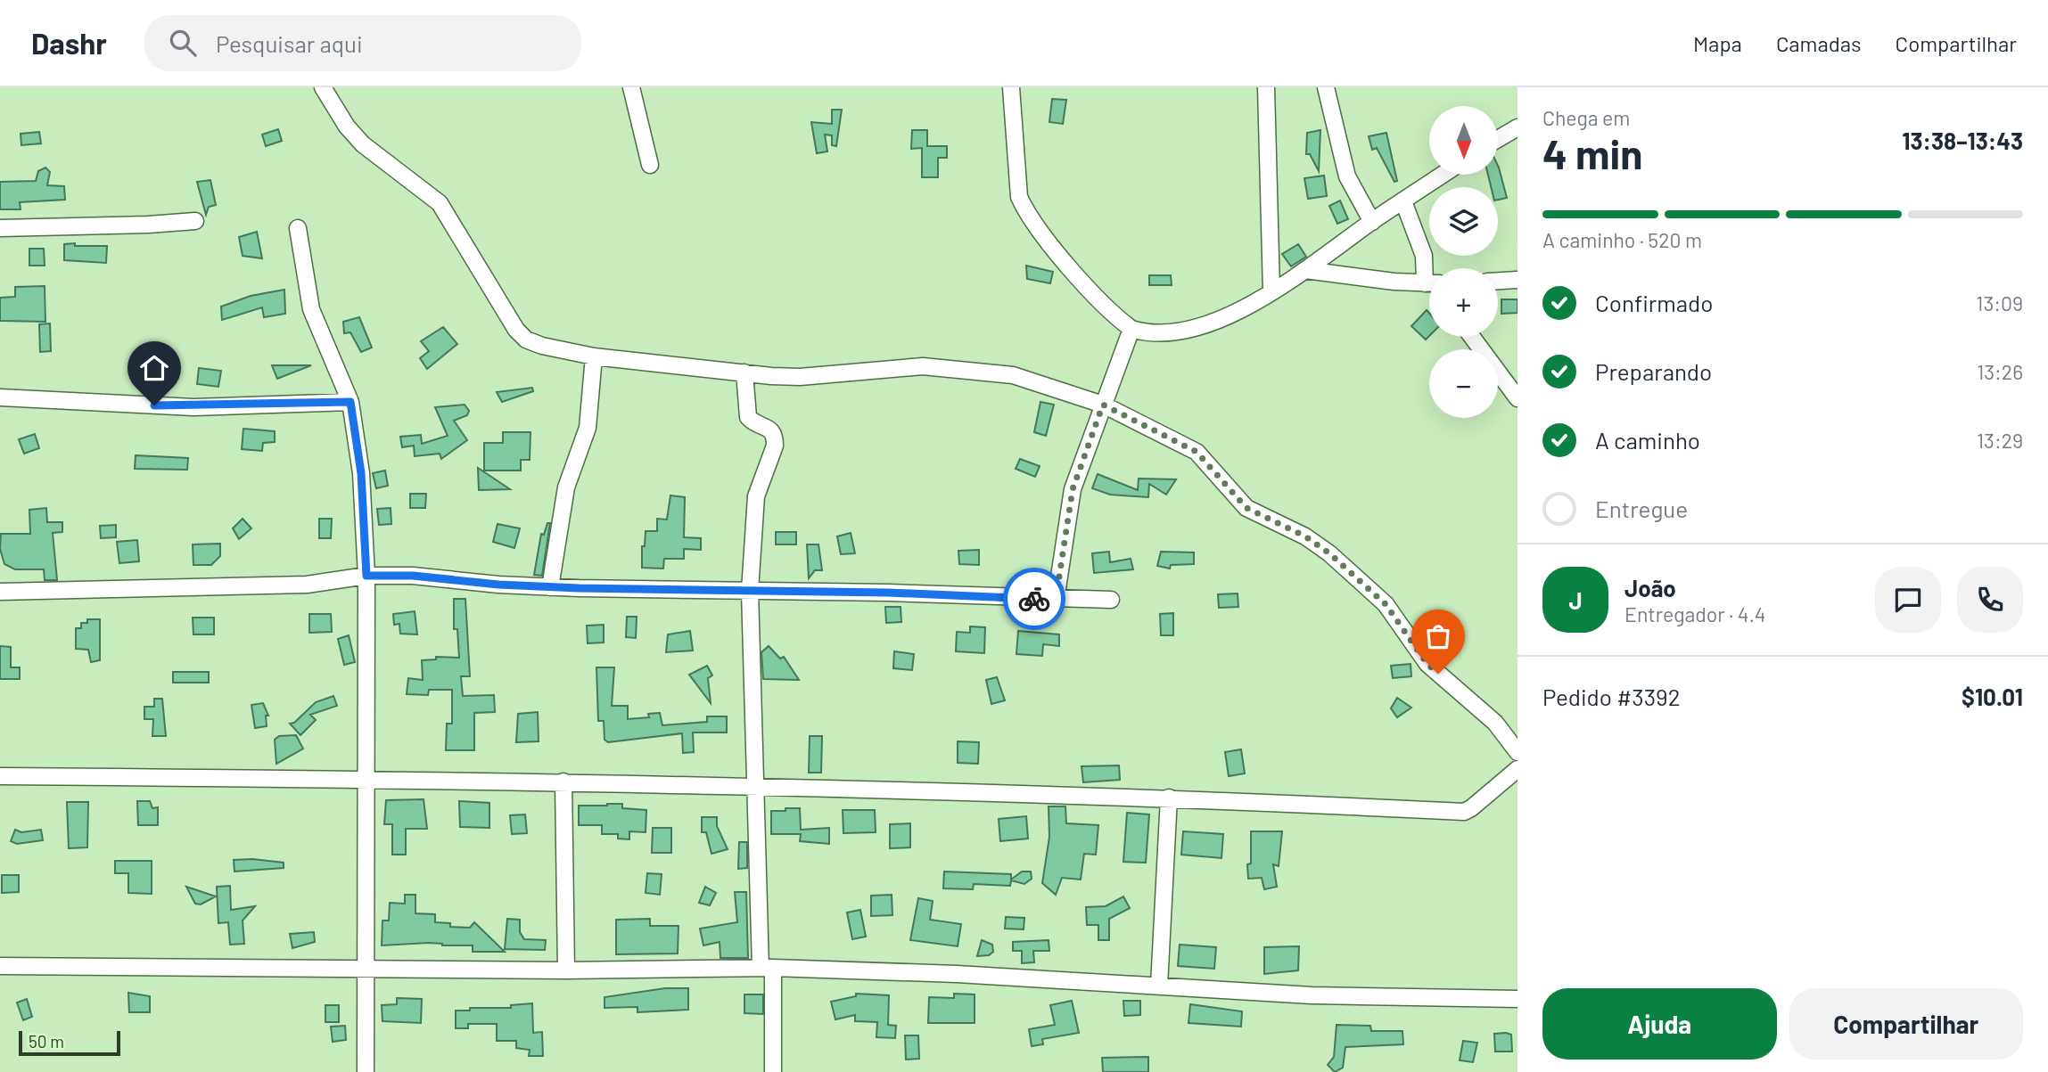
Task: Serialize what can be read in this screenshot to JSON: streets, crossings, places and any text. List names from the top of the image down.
{
  "scale_bar": "50 m",
  "north": "bottom",
  "page": {
    "header": "Dashr",
    "search": "Pesquisar aqui",
    "nav": ["Mapa", "Camadas", "Compartilhar"],
    "heading": ["4 min", "Chega em", "13:38–13:43"],
    "panel": [
      "João",
      "Entregador · 4.4",
      "Pedido #3392",
      "$10.01"
    ],
    "map_buttons": ["+", "−"],
    "bar": "A caminho · 520 m",
    "list": [
      ["Confirmado", "13:09"],
      ["Preparando", "13:26"],
      ["A caminho", "13:29"],
      "Entregue"
    ],
    "round": "J",
    "buttons": ["Ajuda", "Compartilhar"],
    "scale": "50 m"
  }
}
